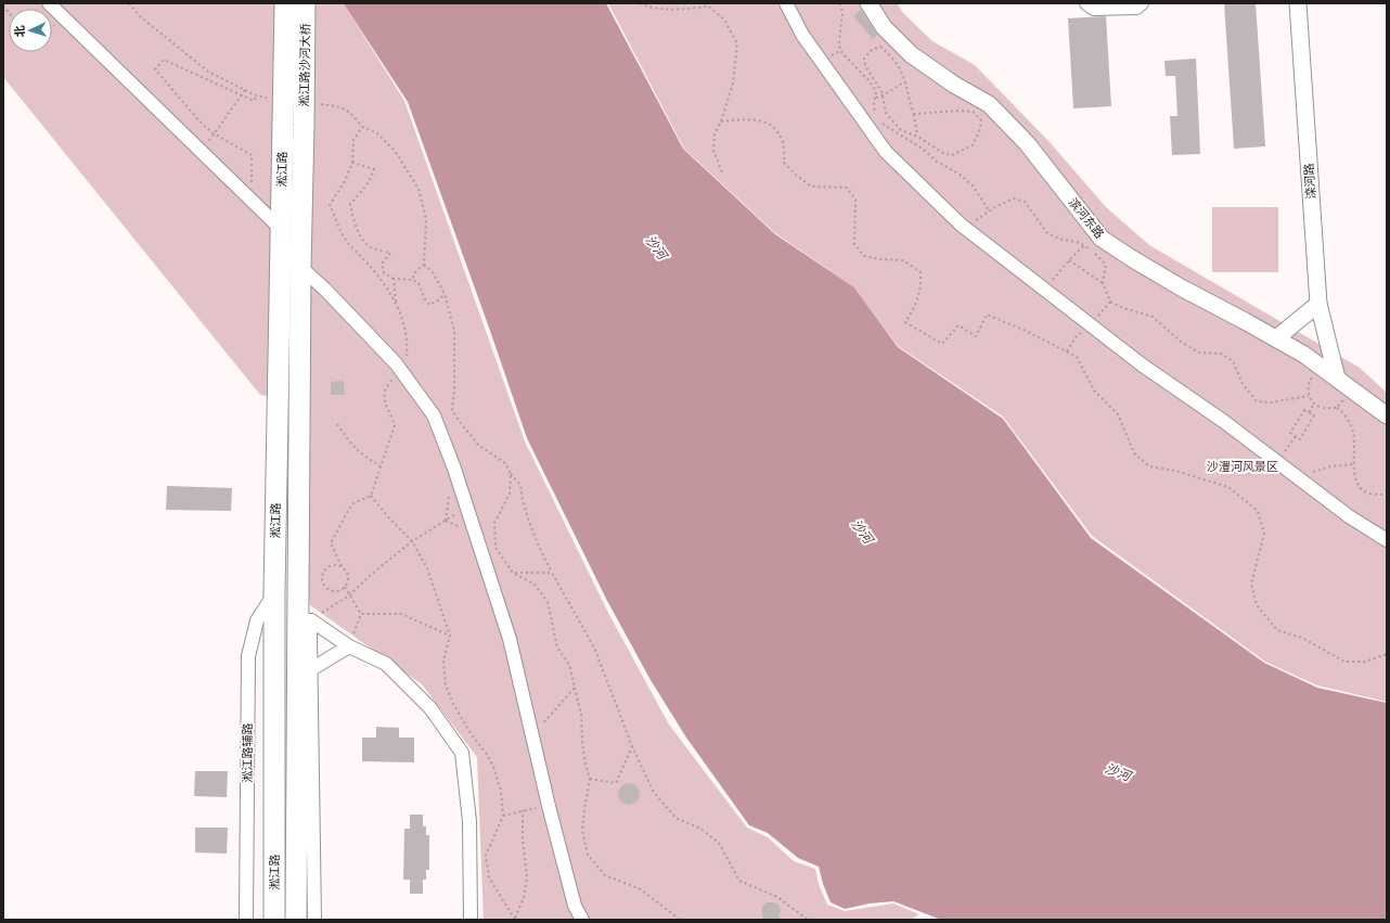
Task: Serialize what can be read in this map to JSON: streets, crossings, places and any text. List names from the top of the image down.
{
  "streets": {
    "main road": ["淞江路沙河大桥", "淞江路"],
    "street": ["滦河路", "滨河东路", "淞江路辅路"]
  },
  "crossings": [
    ["淞江路沙河大桥", "淞江路"],
    ["淞江路", "淞江路辅路"],
    ["滦河路", "滨河东路"]
  ],
  "water": ["沙河"],
  "parks": ["沙澧河风景区"],
  "north": "left"
}
